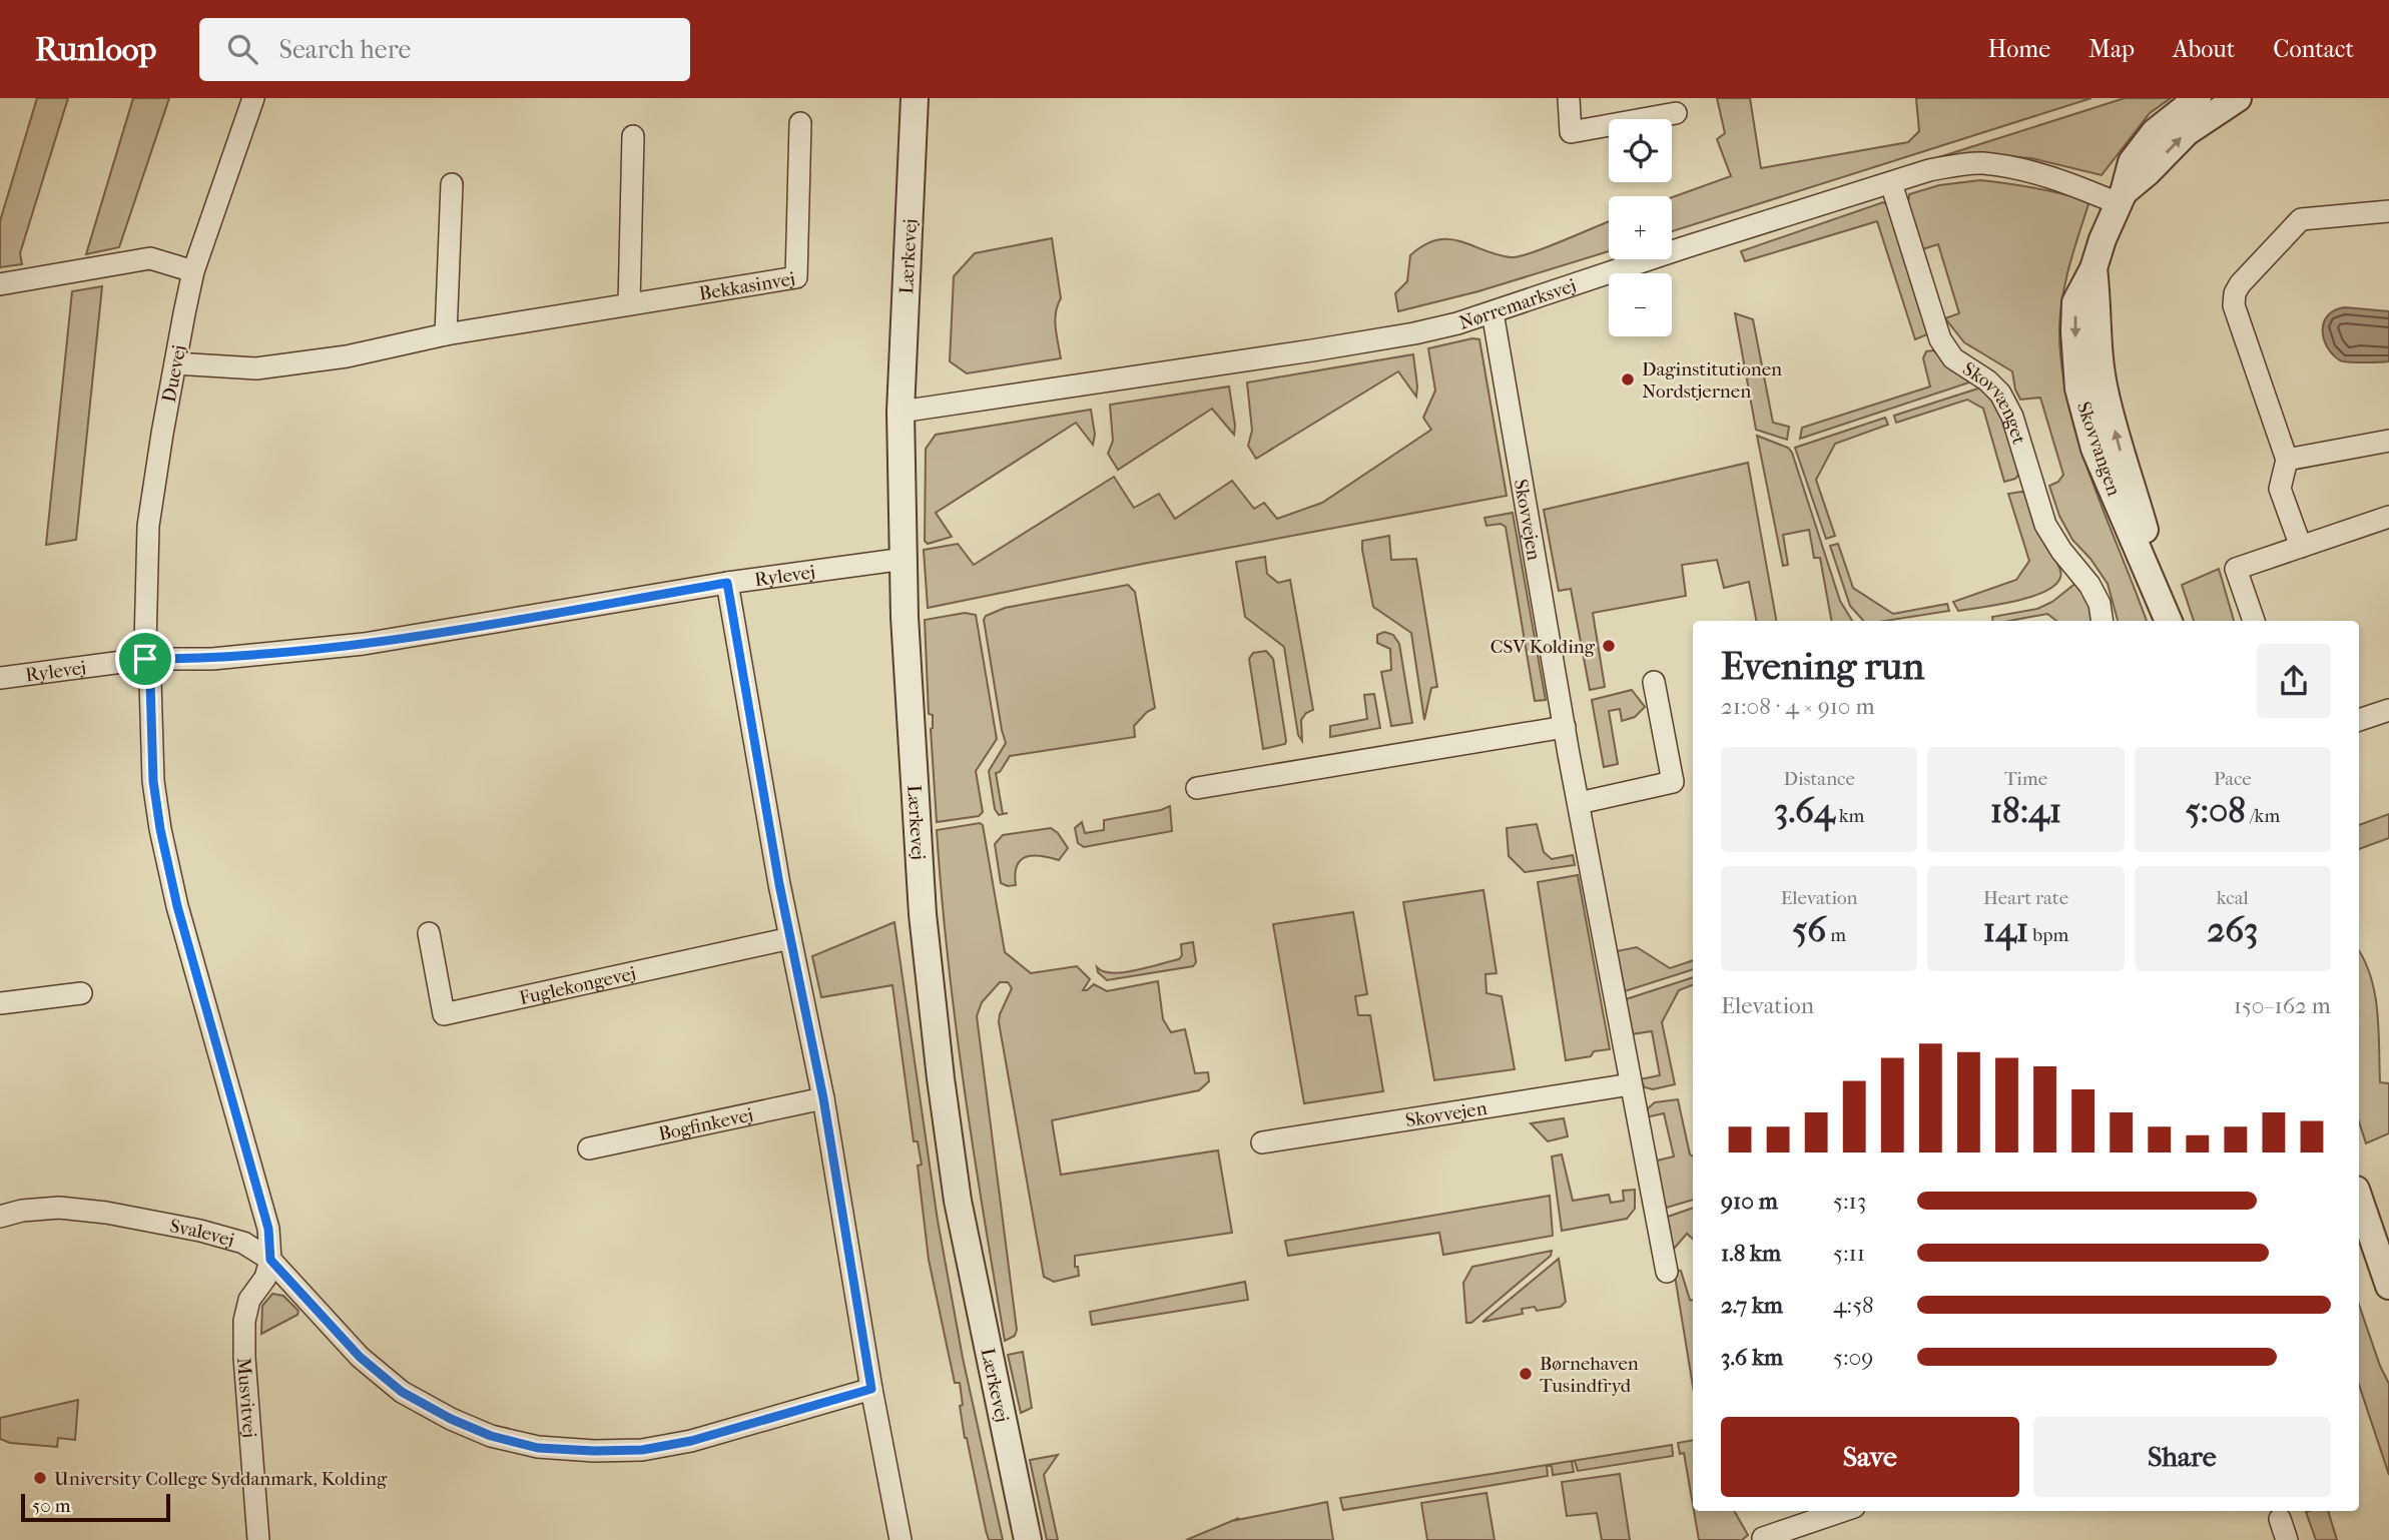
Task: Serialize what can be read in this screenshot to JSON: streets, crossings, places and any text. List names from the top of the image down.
{
  "streets": {
    "street": [
      "Lærkevej",
      "Bekkasinvej",
      "Nørremarksvej",
      "Duevej",
      "Skovvænget",
      "Skovvangen",
      "Skovvejen",
      "Rylevej",
      "Fuglekongevej",
      "Bogfinkevej",
      "Svalevej",
      "Musvitvej"
    ]
  },
  "crossings": [
    ["Lærkevej", "Nørremarksvej"],
    ["Lærkevej", "Rylevej"],
    ["Bekkasinvej", "Duevej"],
    ["Nørremarksvej", "Skovvænget"],
    ["Nørremarksvej", "Skovvangen"],
    ["Nørremarksvej", "Skovvejen"],
    ["Duevej", "Rylevej"],
    ["Duevej", "Svalevej"],
    ["Duevej", "Musvitvej"],
    ["Svalevej", "Musvitvej"]
  ],
  "places": [
    "Daginstitutionen Nordstjernen",
    "CSV Kolding",
    "Børnehaven Tusindfryd",
    "University College Syddanmark, Kolding"
  ],
  "scale_bar": "50 m",
  "page": {
    "header": "Runloop",
    "search": "Search here",
    "nav": [
      "Home",
      "Map",
      "About",
      "Contact"
    ],
    "map_buttons": ["+", "−"],
    "heading": ["Evening run", "21:08 · 4 × 910 m"],
    "stats": [
      ["Distance", "3.64 km"],
      ["Time", "18:41"],
      ["Pace", "5:08 /km"],
      ["Elevation", "56 m"],
      ["Heart rate", "141 bpm"],
      ["kcal", "263"]
    ],
    "chart": ["Elevation", "150–162 m"],
    "list": [
      {
        "name": "910 m",
        "note": "5:13"
      },
      {
        "name": "1.8 km",
        "note": "5:11"
      },
      {
        "name": "2.7 km",
        "note": "4:58"
      },
      {
        "name": "3.6 km",
        "note": "5:09"
      }
    ],
    "buttons": ["Save", "Share"],
    "scale": "50 m"
  }
}
